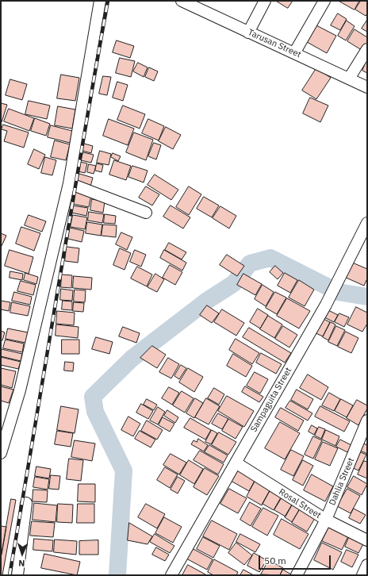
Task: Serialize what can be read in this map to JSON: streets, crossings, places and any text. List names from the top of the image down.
{
  "streets": {
    "street": [
      "Tarusan Street",
      "Sampaguita Street",
      "Dahlia Street",
      "Rosal Street"
    ]
  },
  "crossings": [
    ["Sampaguita Street", "Rosal Street"],
    ["Dahlia Street", "Rosal Street"]
  ],
  "scale_bar": "50 m",
  "north": "bottom"
}
